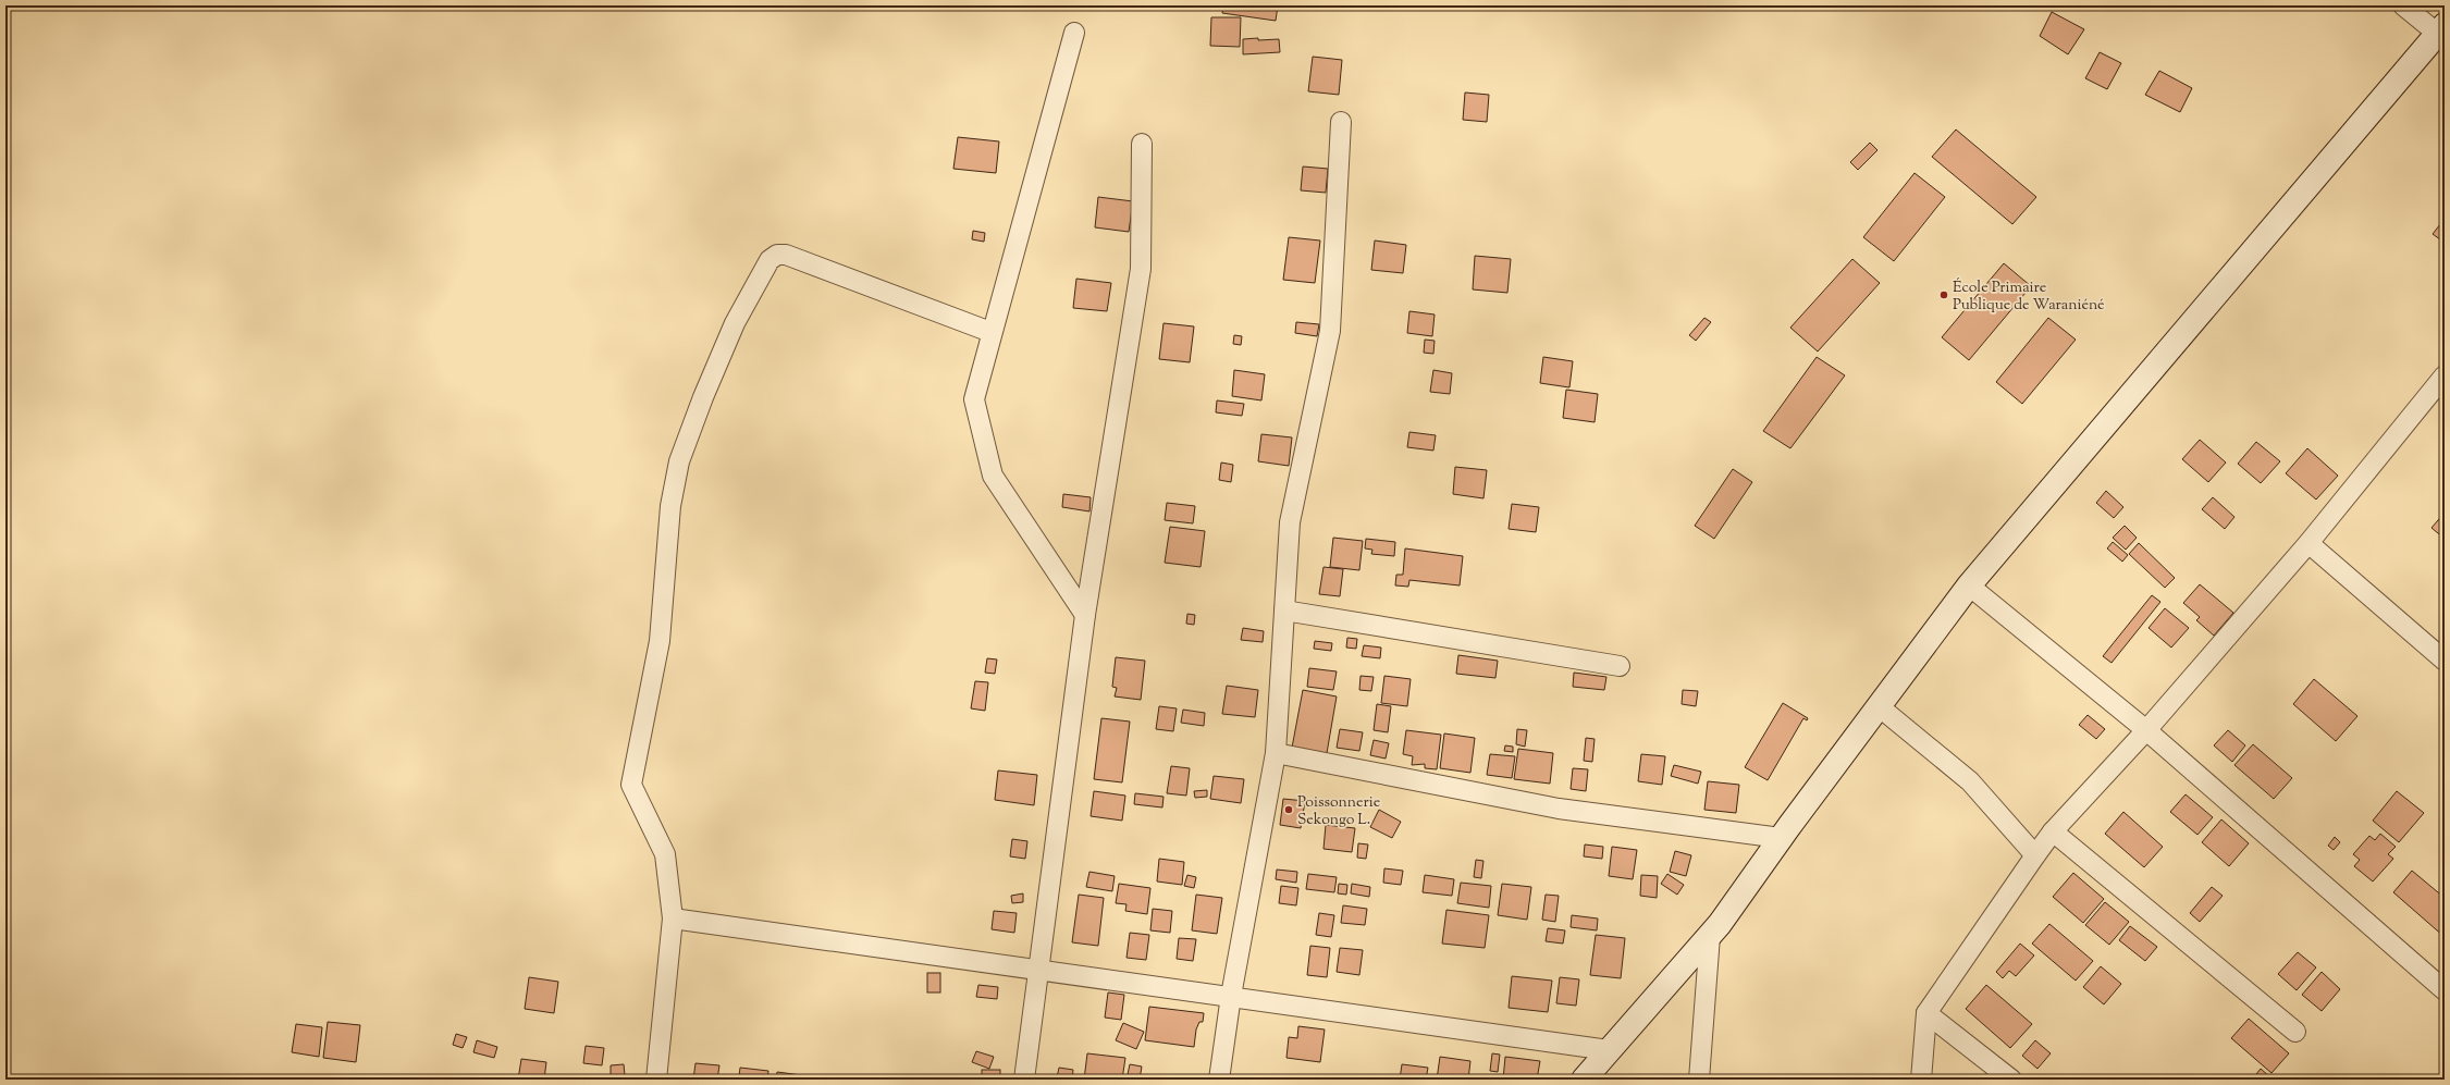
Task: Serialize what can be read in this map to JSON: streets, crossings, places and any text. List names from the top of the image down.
{
  "places": ["École Primaire Publique de Waraniéné", "Poissonnerie Sekongo L."]
}
